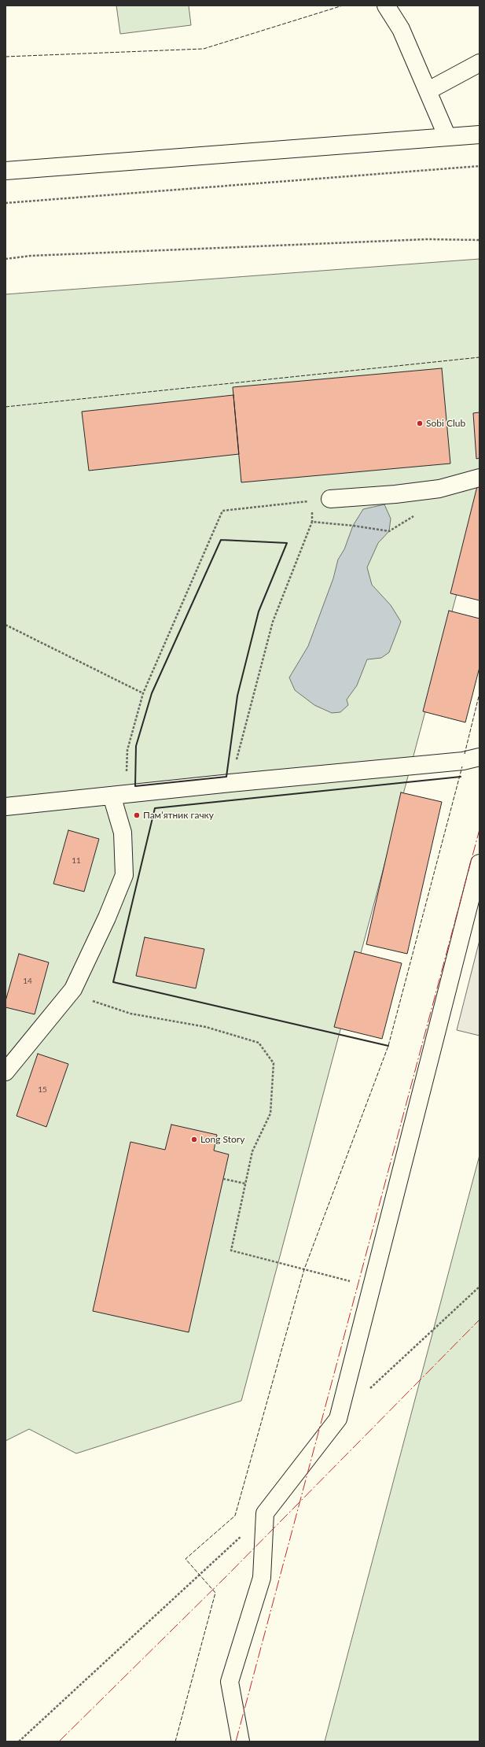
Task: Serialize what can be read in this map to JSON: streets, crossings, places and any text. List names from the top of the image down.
{
  "places": ["Sobi Club", "Памʼятник гачку", "Long Story"],
  "house_numbers": ["11", "14", "15"]
}
